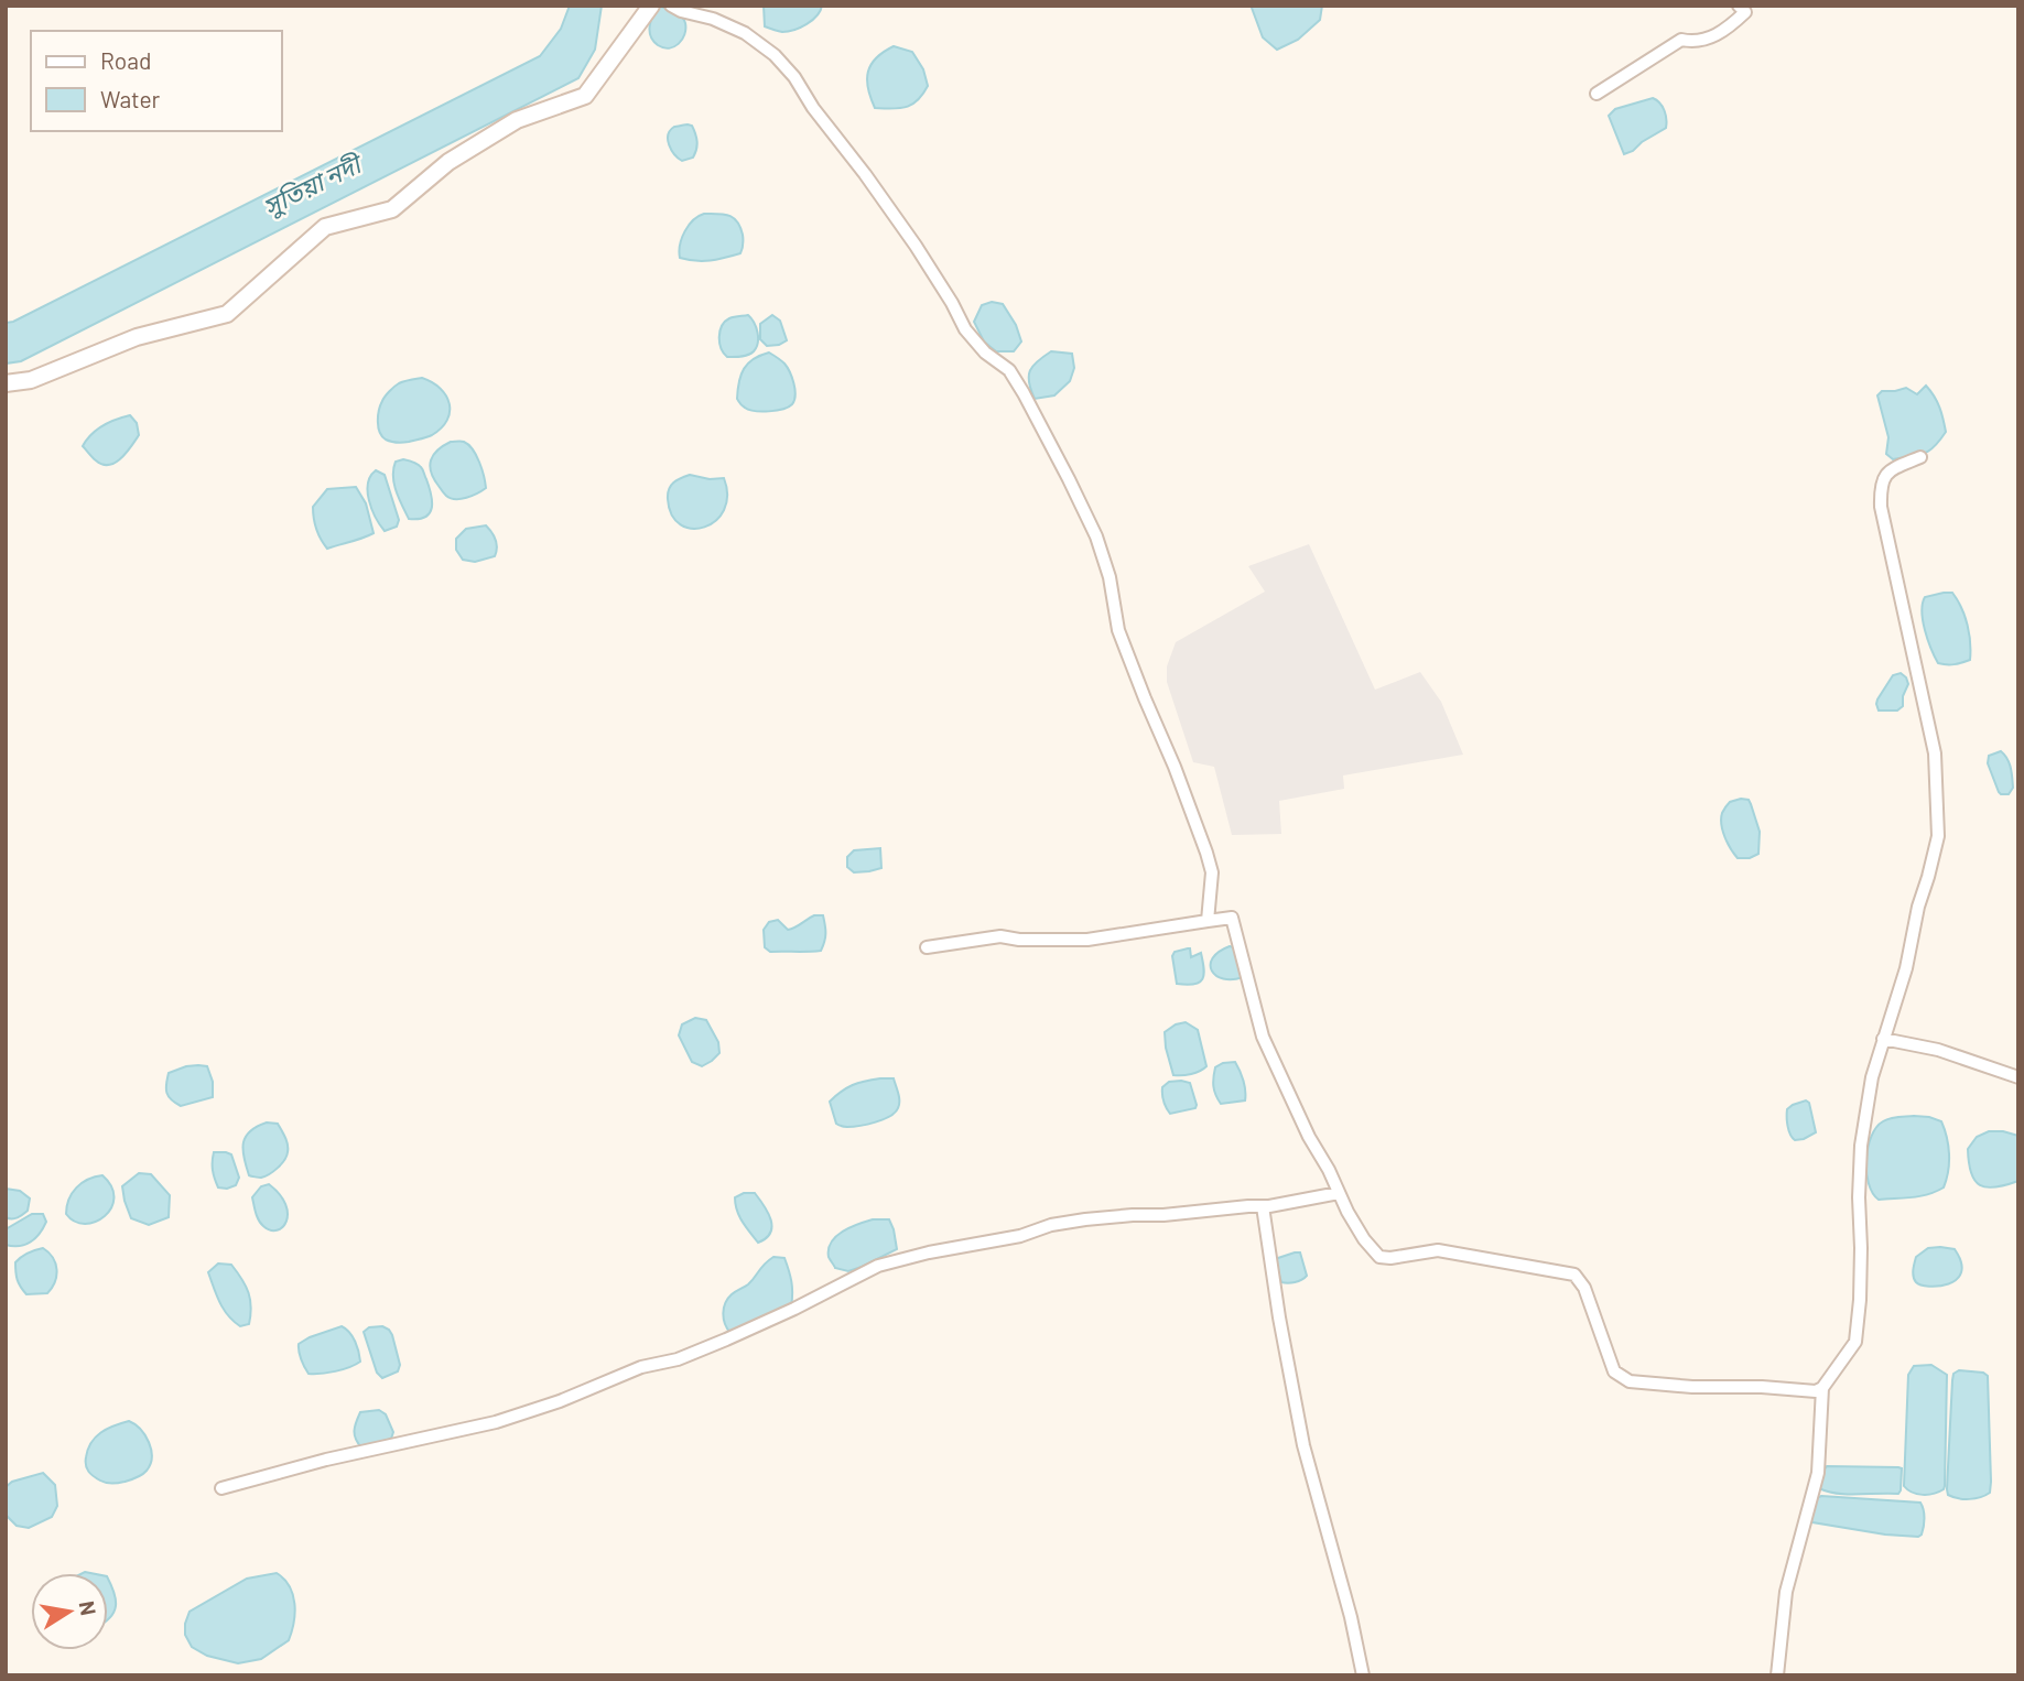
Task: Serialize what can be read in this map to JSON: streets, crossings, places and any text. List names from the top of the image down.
{
  "water": ["সুতিয়া নদী"],
  "legend": ["Road", "Water"],
  "north": "right"
}
